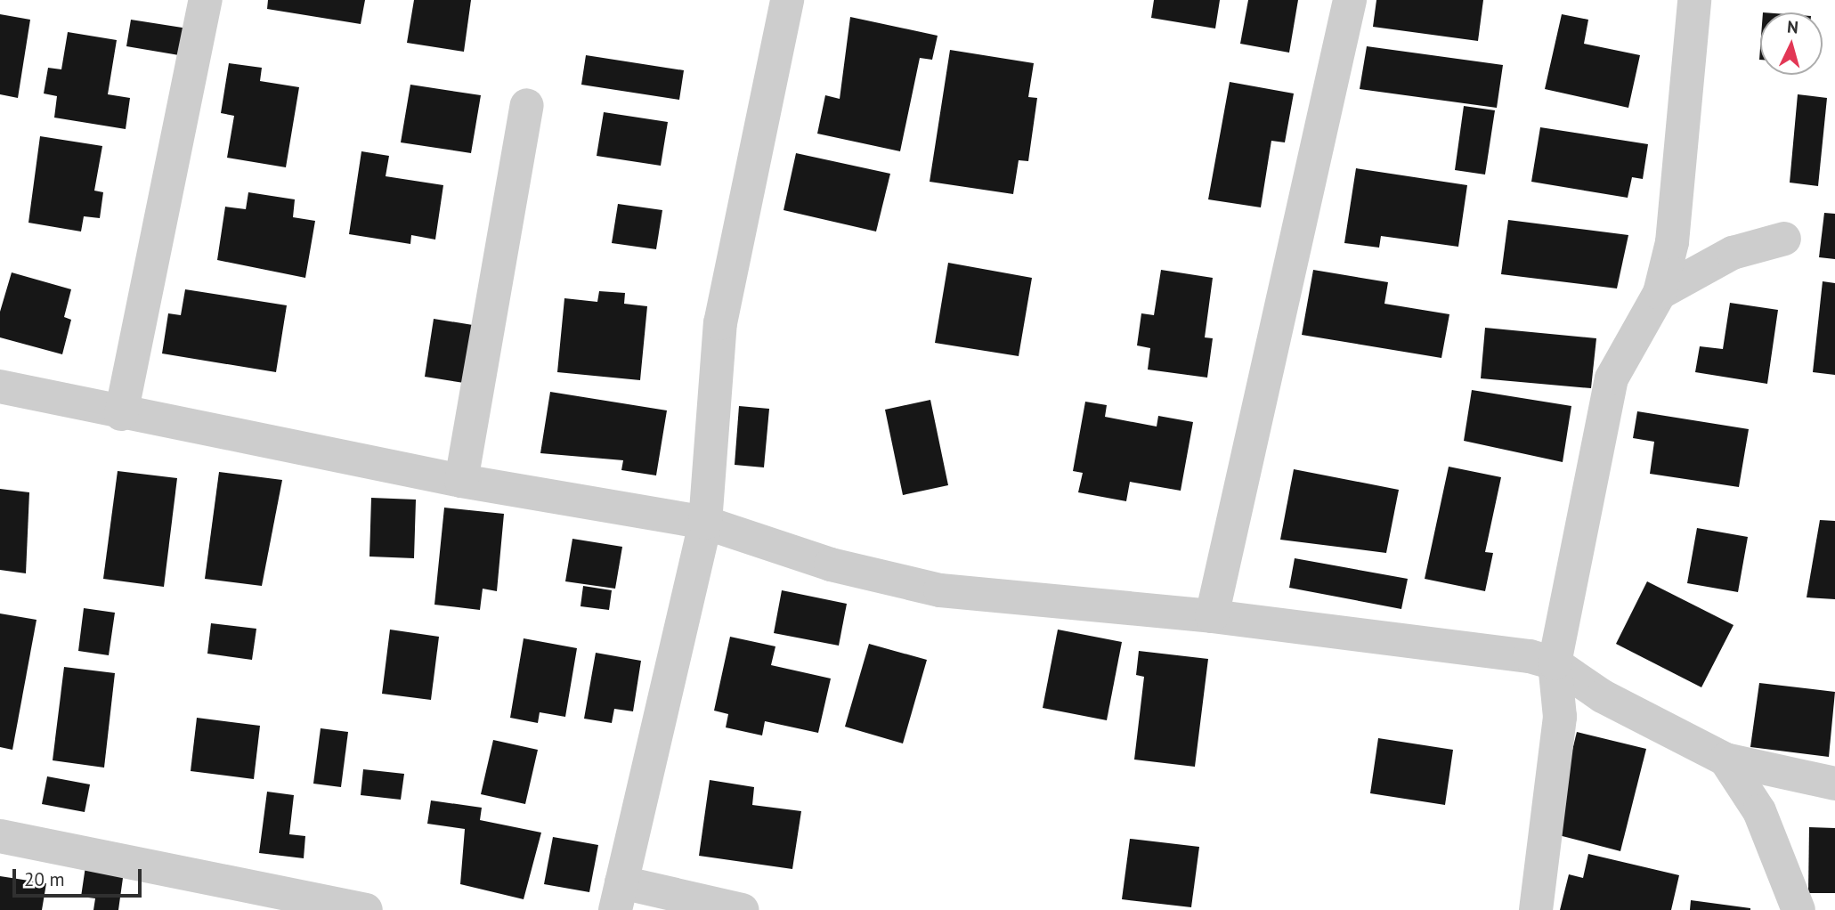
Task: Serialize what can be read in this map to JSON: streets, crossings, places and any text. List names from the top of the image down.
{
  "scale_bar": "20 m",
  "north": "top"
}
